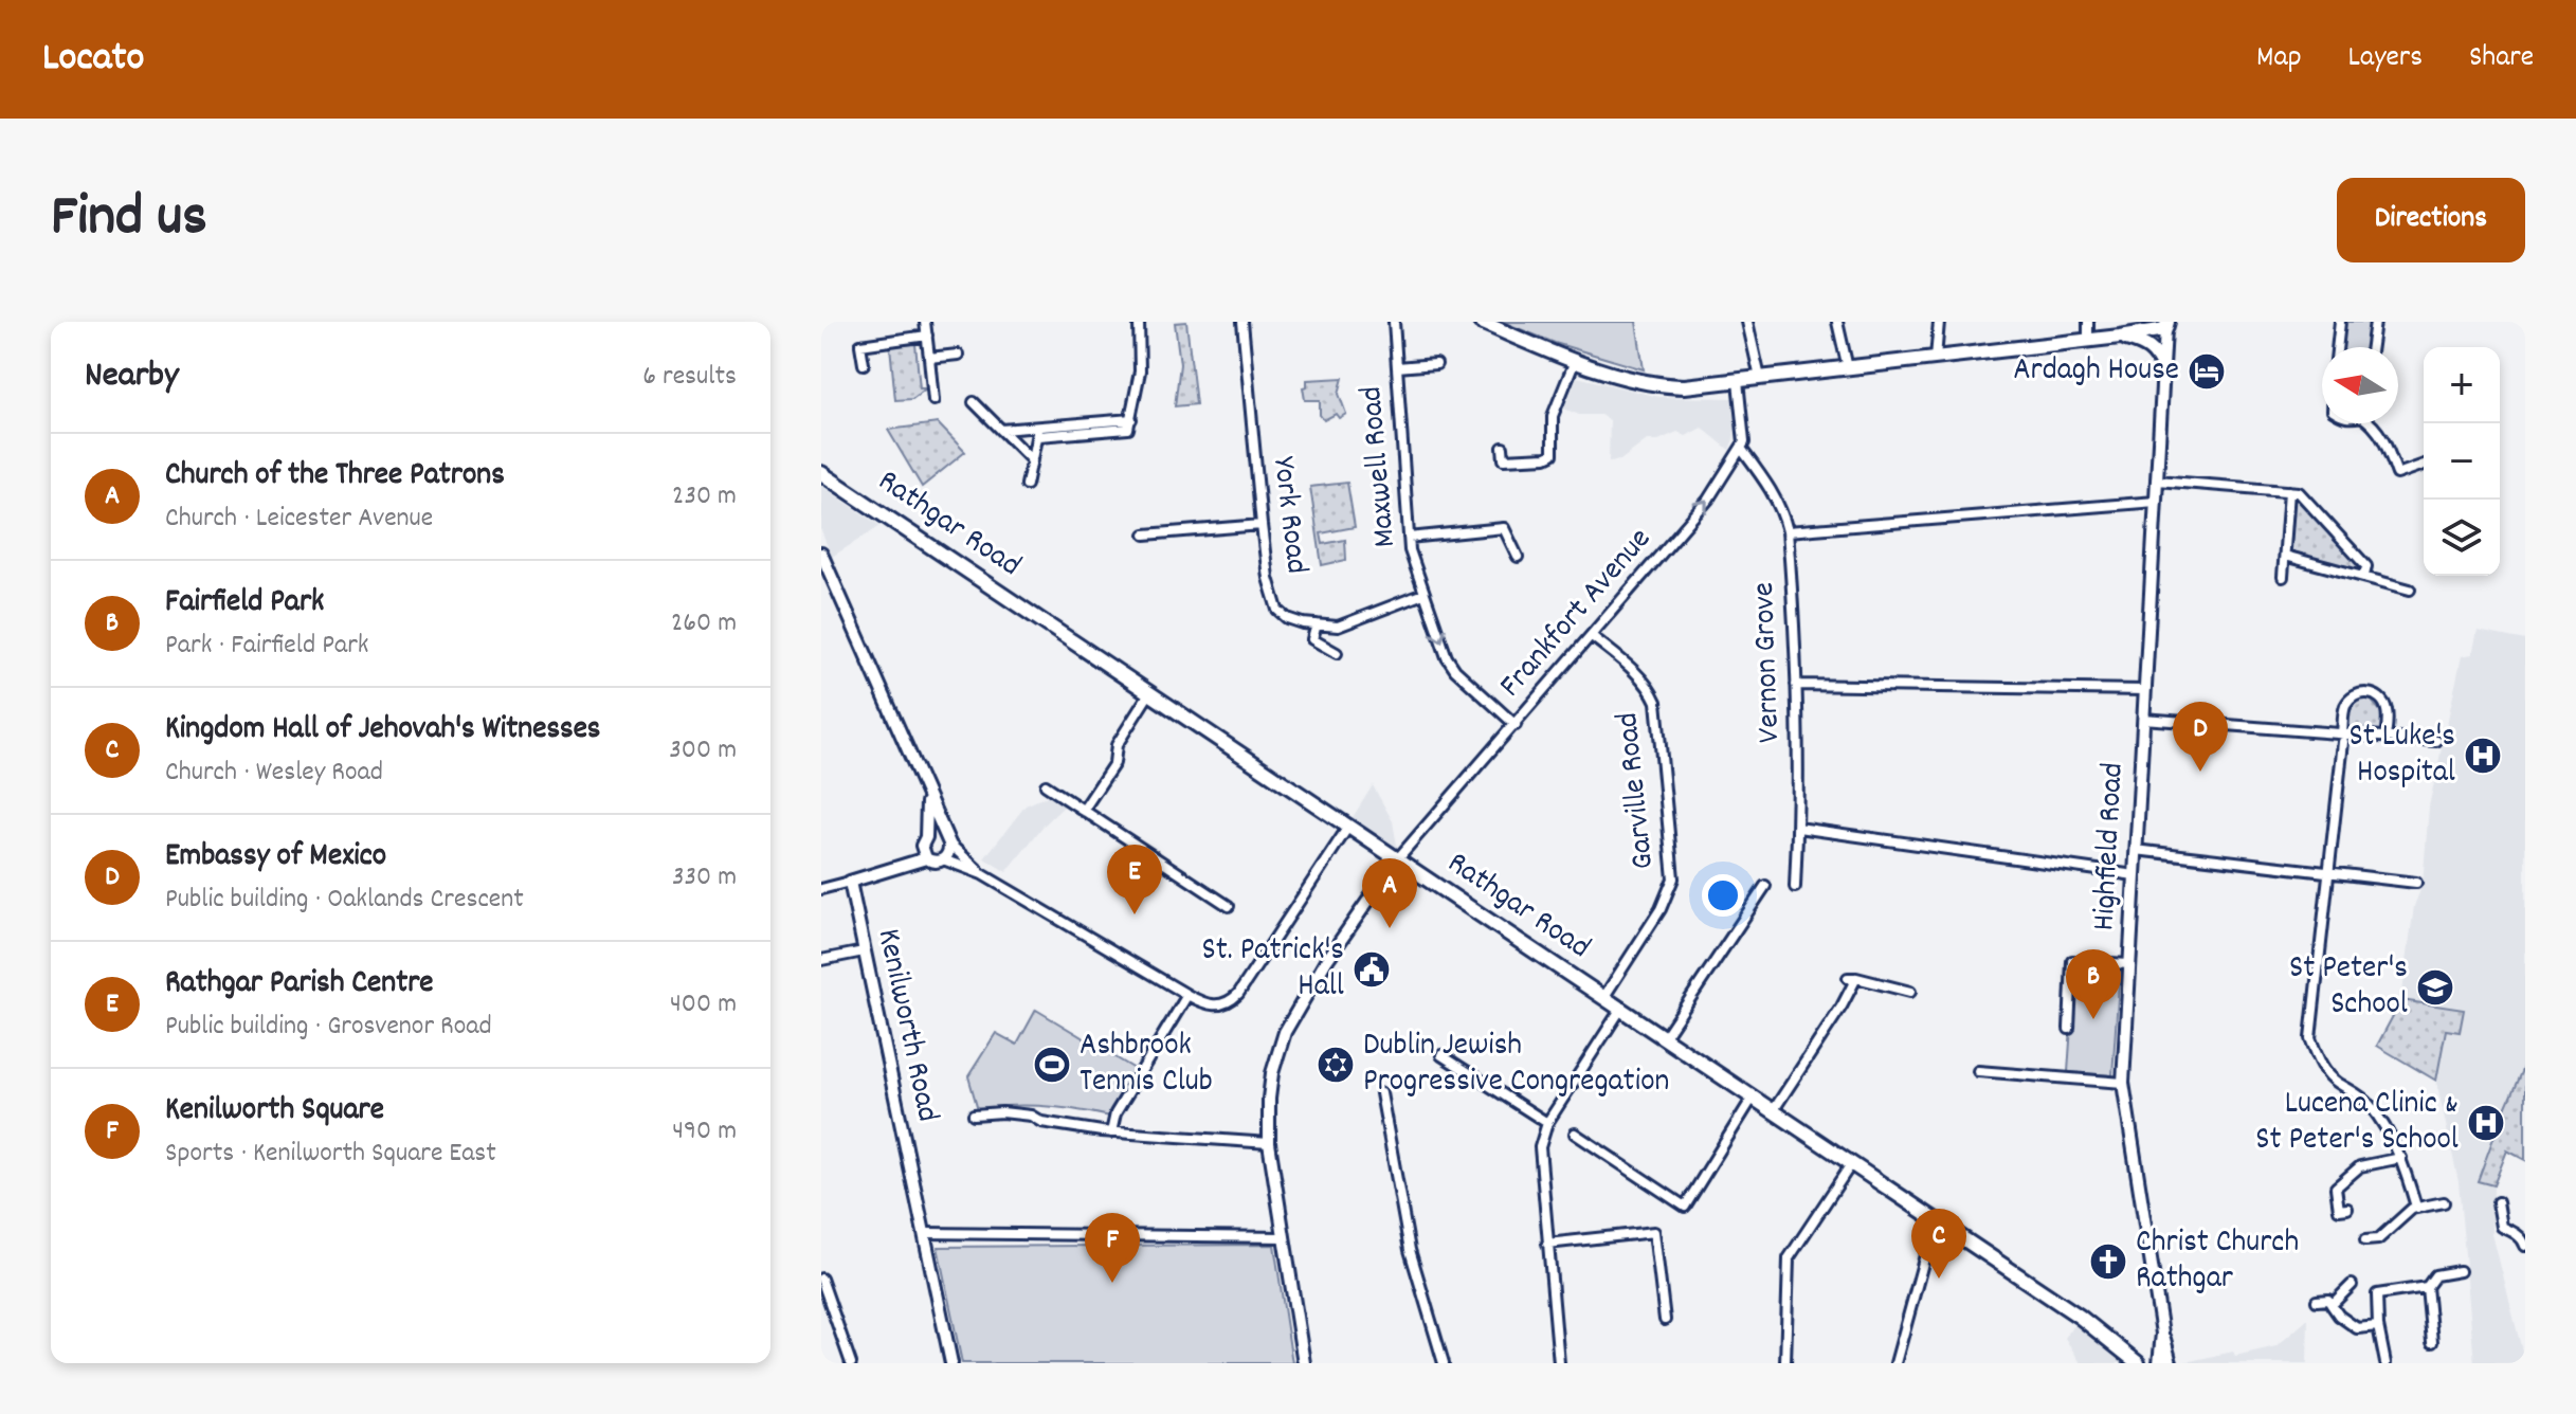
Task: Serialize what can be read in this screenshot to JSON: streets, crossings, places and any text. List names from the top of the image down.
{
  "streets": {
    "main road": ["Rathgar Road"],
    "street": [
      "Maxwell Road",
      "York Road",
      "Frankfort Avenue",
      "Vernon Grove",
      "Garville Road",
      "Highfield Road",
      "Kenilworth Road"
    ]
  },
  "crossings": [
    ["Maxwell Road", "York Road"],
    ["Maxwell Road", "Frankfort Avenue"],
    ["Rathgar Road", "Frankfort Avenue"],
    ["Rathgar Road", "Garville Road"],
    ["Frankfort Avenue", "Vernon Grove"],
    ["Frankfort Avenue", "Garville Road"]
  ],
  "one_way": ["Maxwell Road", "Frankfort Avenue"],
  "places": {
    "hotel": ["Ardagh House"],
    "hospital": ["St Luke's Hospital", "Lucena Clinic & St Peter's School"],
    "public building": ["St. Patrick's Hall"],
    "school or university": ["St Peter's School"],
    "sports": ["Ashbrook Tennis Club"],
    "synagogue": ["Dublin Jewish Progressive Congregation"],
    "church": ["Christ Church Rathgar"]
  },
  "north": "left",
  "page": {
    "header": "Locato",
    "nav": ["Map", "Layers", "Share"],
    "title": "Find us",
    "buttons": "Directions",
    "heading": ["Nearby", "6 results"],
    "map_buttons": ["+", "−"],
    "list": [
      {
        "mark": "A",
        "name": "Church of the Three Patrons",
        "note": "Church · Leicester Avenue",
        "value": "230 m"
      },
      {
        "mark": "B",
        "name": "Fairfield Park",
        "note": "Park · Fairfield Park",
        "value": "260 m"
      },
      {
        "mark": "C",
        "name": "Kingdom Hall of Jehovah's Witnesses",
        "note": "Church · Wesley Road",
        "value": "300 m"
      },
      {
        "mark": "D",
        "name": "Embassy of Mexico",
        "note": "Public building · Oaklands Crescent",
        "value": "330 m"
      },
      {
        "mark": "E",
        "name": "Rathgar Parish Centre",
        "note": "Public building · Grosvenor Road",
        "value": "400 m"
      },
      {
        "mark": "F",
        "name": "Kenilworth Square",
        "note": "Sports · Kenilworth Square East",
        "value": "490 m"
      }
    ],
    "pins": [
      "D",
      "E",
      "A",
      "B",
      "C",
      "F"
    ]
  }
}
